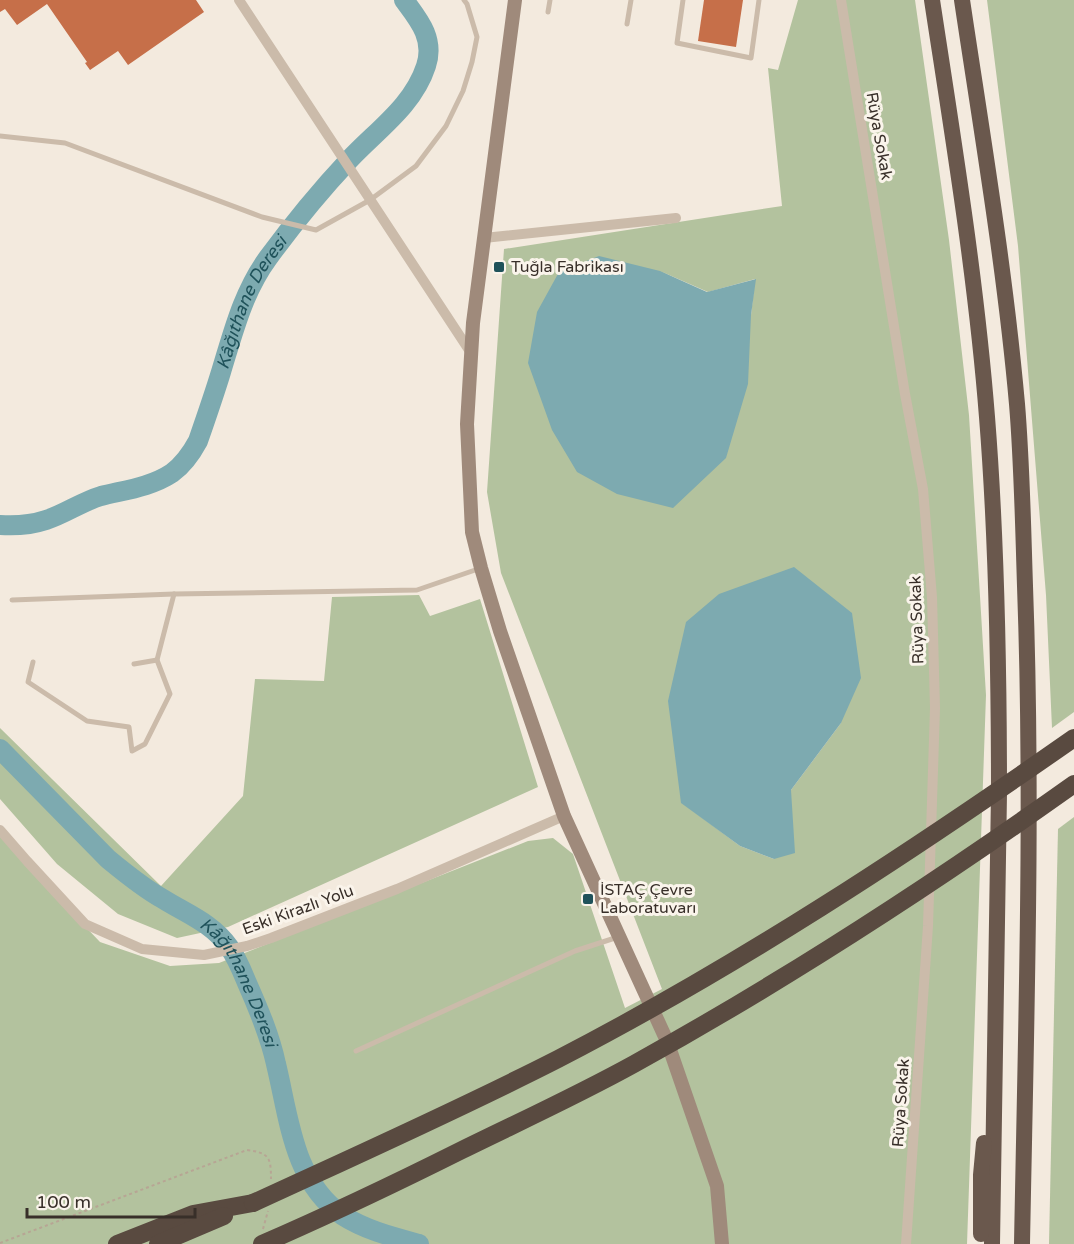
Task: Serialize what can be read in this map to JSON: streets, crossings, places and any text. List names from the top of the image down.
{
  "streets": {
    "street": ["Rüya Sokak", "Eski Kirazlı Yolu"]
  },
  "water": ["Kâğıthane Deresi"],
  "places": {
    "transit": ["Tuğla Fabrikası", "İSTAÇ Çevre Laboratuvarı"]
  },
  "scale_bar": "100 m"
}
